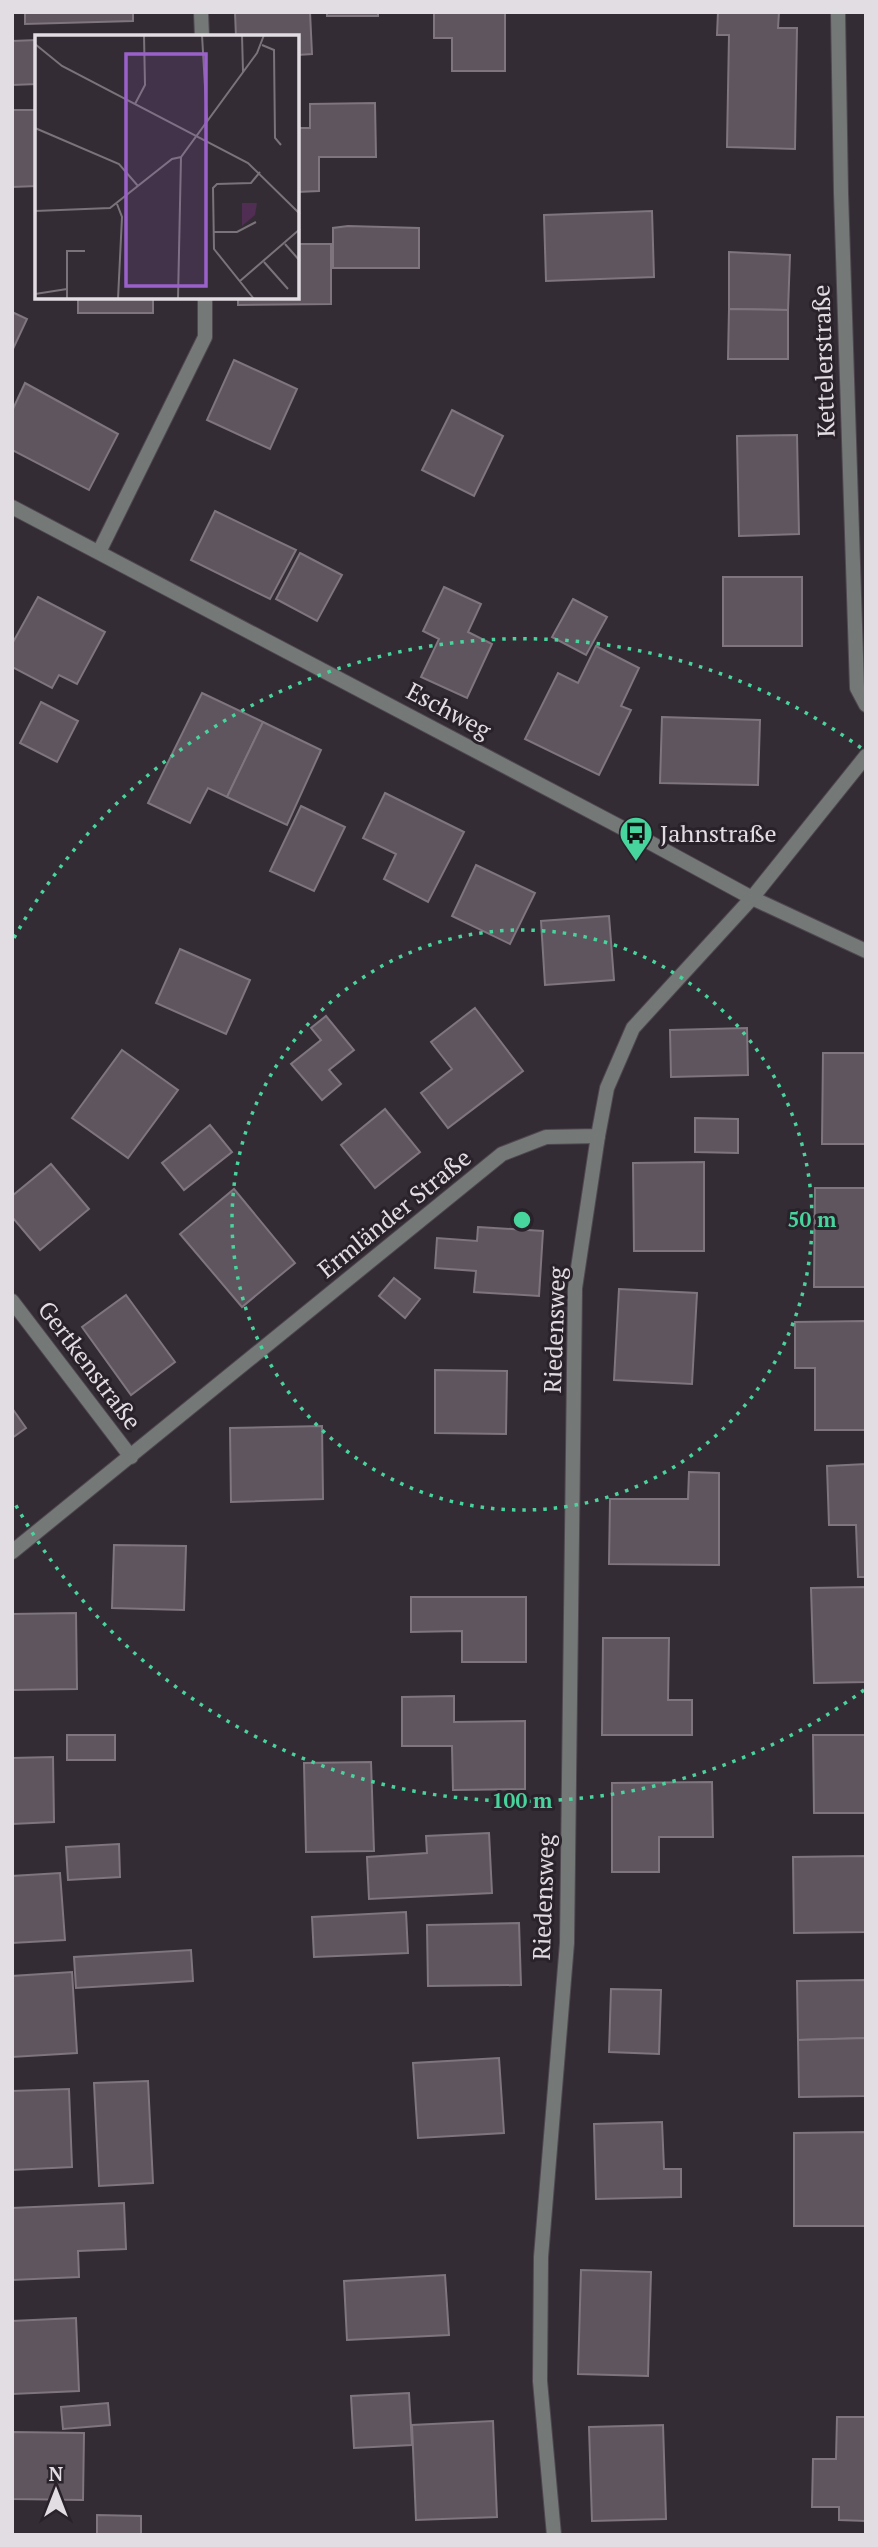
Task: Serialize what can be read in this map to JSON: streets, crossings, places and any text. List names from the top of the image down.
{
  "streets": {
    "street": [
      "Kettelerstraße",
      "Eschweg",
      "Ermländer Straße",
      "Riedensweg",
      "Gertkenstraße"
    ]
  },
  "crossings": [
    ["Ermländer Straße", "Riedensweg"],
    ["Ermländer Straße", "Gertkenstraße"]
  ],
  "places": {
    "bus stop": ["Jahnstraße"]
  },
  "north": "top",
  "rings": ["50 m", "100 m"]
}
